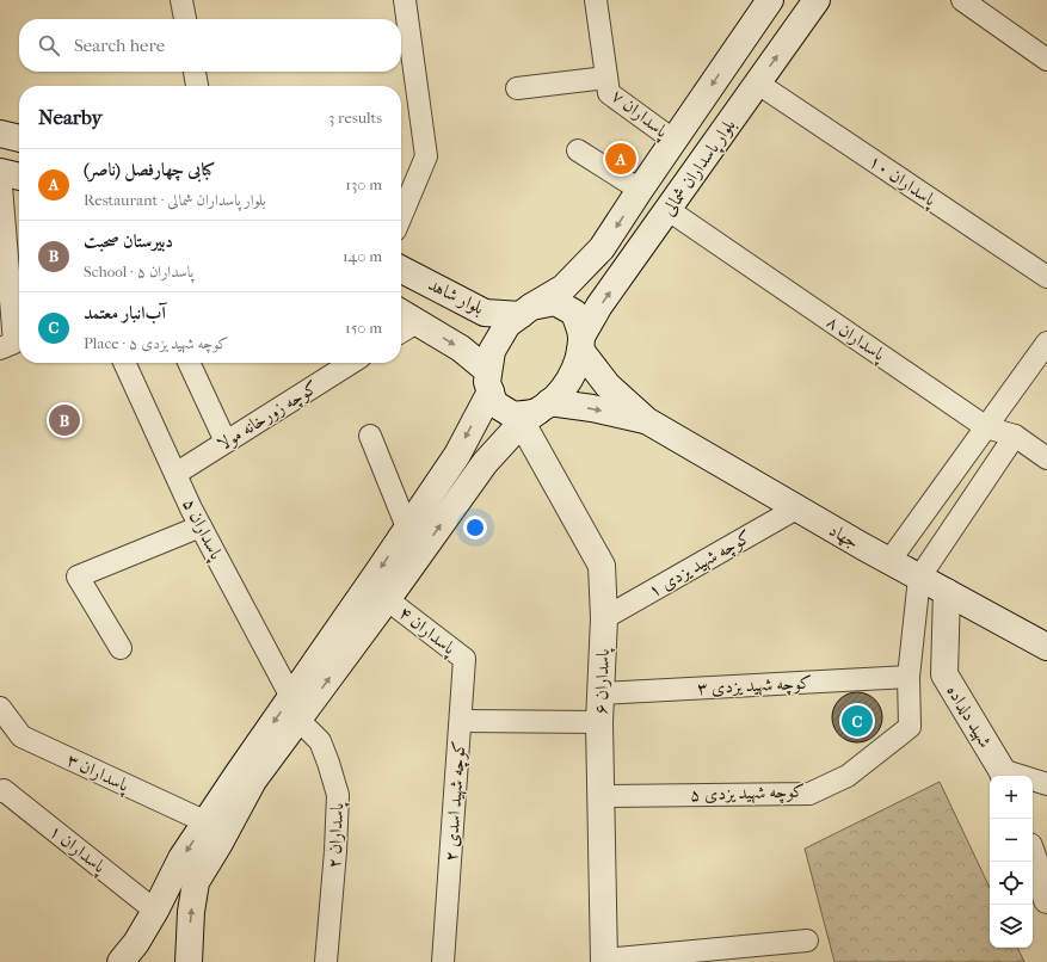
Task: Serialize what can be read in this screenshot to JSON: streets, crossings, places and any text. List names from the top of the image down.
{
  "streets": {
    "main road": [
      "بلوار پاسداران شمالی",
      "بلوار شاهد",
      "جهاد",
      "پاسداران ۶",
      "شهید دلداده"
    ],
    "street": [
      "پاسداران ۷",
      "پاسداران ۱۰",
      "پاسداران ۸",
      "کوچه زورخانه مولا",
      "پاسداران ۵",
      "کوچه شهید یزدی ۱",
      "پاسداران ۴",
      "کوچه شهید یزدی ۳",
      "پاسداران ۳",
      "کوچه شهید یزدی ۵",
      "کوچه شهید اسدی ۲",
      "پاسداران ۲",
      "پاسداران ۱"
    ]
  },
  "crossings": [
    ["پاسداران ۷", "بلوار پاسداران شمالی"],
    ["بلوار پاسداران شمالی", "پاسداران ۱۰"],
    ["بلوار پاسداران شمالی", "بلوار شاهد"],
    ["بلوار پاسداران شمالی", "پاسداران ۸"],
    ["بلوار پاسداران شمالی", "جهاد"],
    ["بلوار پاسداران شمالی", "پاسداران ۶"],
    ["بلوار شاهد", "جهاد"],
    ["بلوار شاهد", "پاسداران ۶"],
    ["کوچه زورخانه مولا", "پاسداران ۵"],
    ["پاسداران ۵", "پاسداران ۲"],
    ["جهاد", "کوچه شهید یزدی ۱"],
    ["جهاد", "پاسداران ۶"],
    ["جهاد", "شهید دلداده"],
    ["کوچه شهید یزدی ۱", "پاسداران ۶"],
    ["پاسداران ۴", "کوچه شهید اسدی ۲"],
    ["پاسداران ۶", "کوچه شهید یزدی ۳"],
    ["پاسداران ۶", "کوچه شهید یزدی ۵"],
    ["پاسداران ۶", "کوچه شهید اسدی ۲"],
    ["کوچه شهید یزدی ۳", "کوچه شهید یزدی ۵"]
  ],
  "page": {
    "search": "Search here",
    "heading": ["Nearby", "3 results"],
    "pins": ["A", "B", "C"],
    "list": [
      {
        "mark": "A",
        "name": "کبابی چهارفصل (ناصر)",
        "note": "Restaurant · بلوار پاسداران شمالی",
        "value": "130 m"
      },
      {
        "mark": "B",
        "name": "دبیرستان صحبت",
        "note": "School · پاسداران ۵",
        "value": "140 m"
      },
      {
        "mark": "C",
        "name": "آب‌انبار معتمد",
        "note": "Place · کوچه شهید یزدی ۵",
        "value": "150 m"
      }
    ],
    "map_buttons": ["+", "−"]
  }
}
